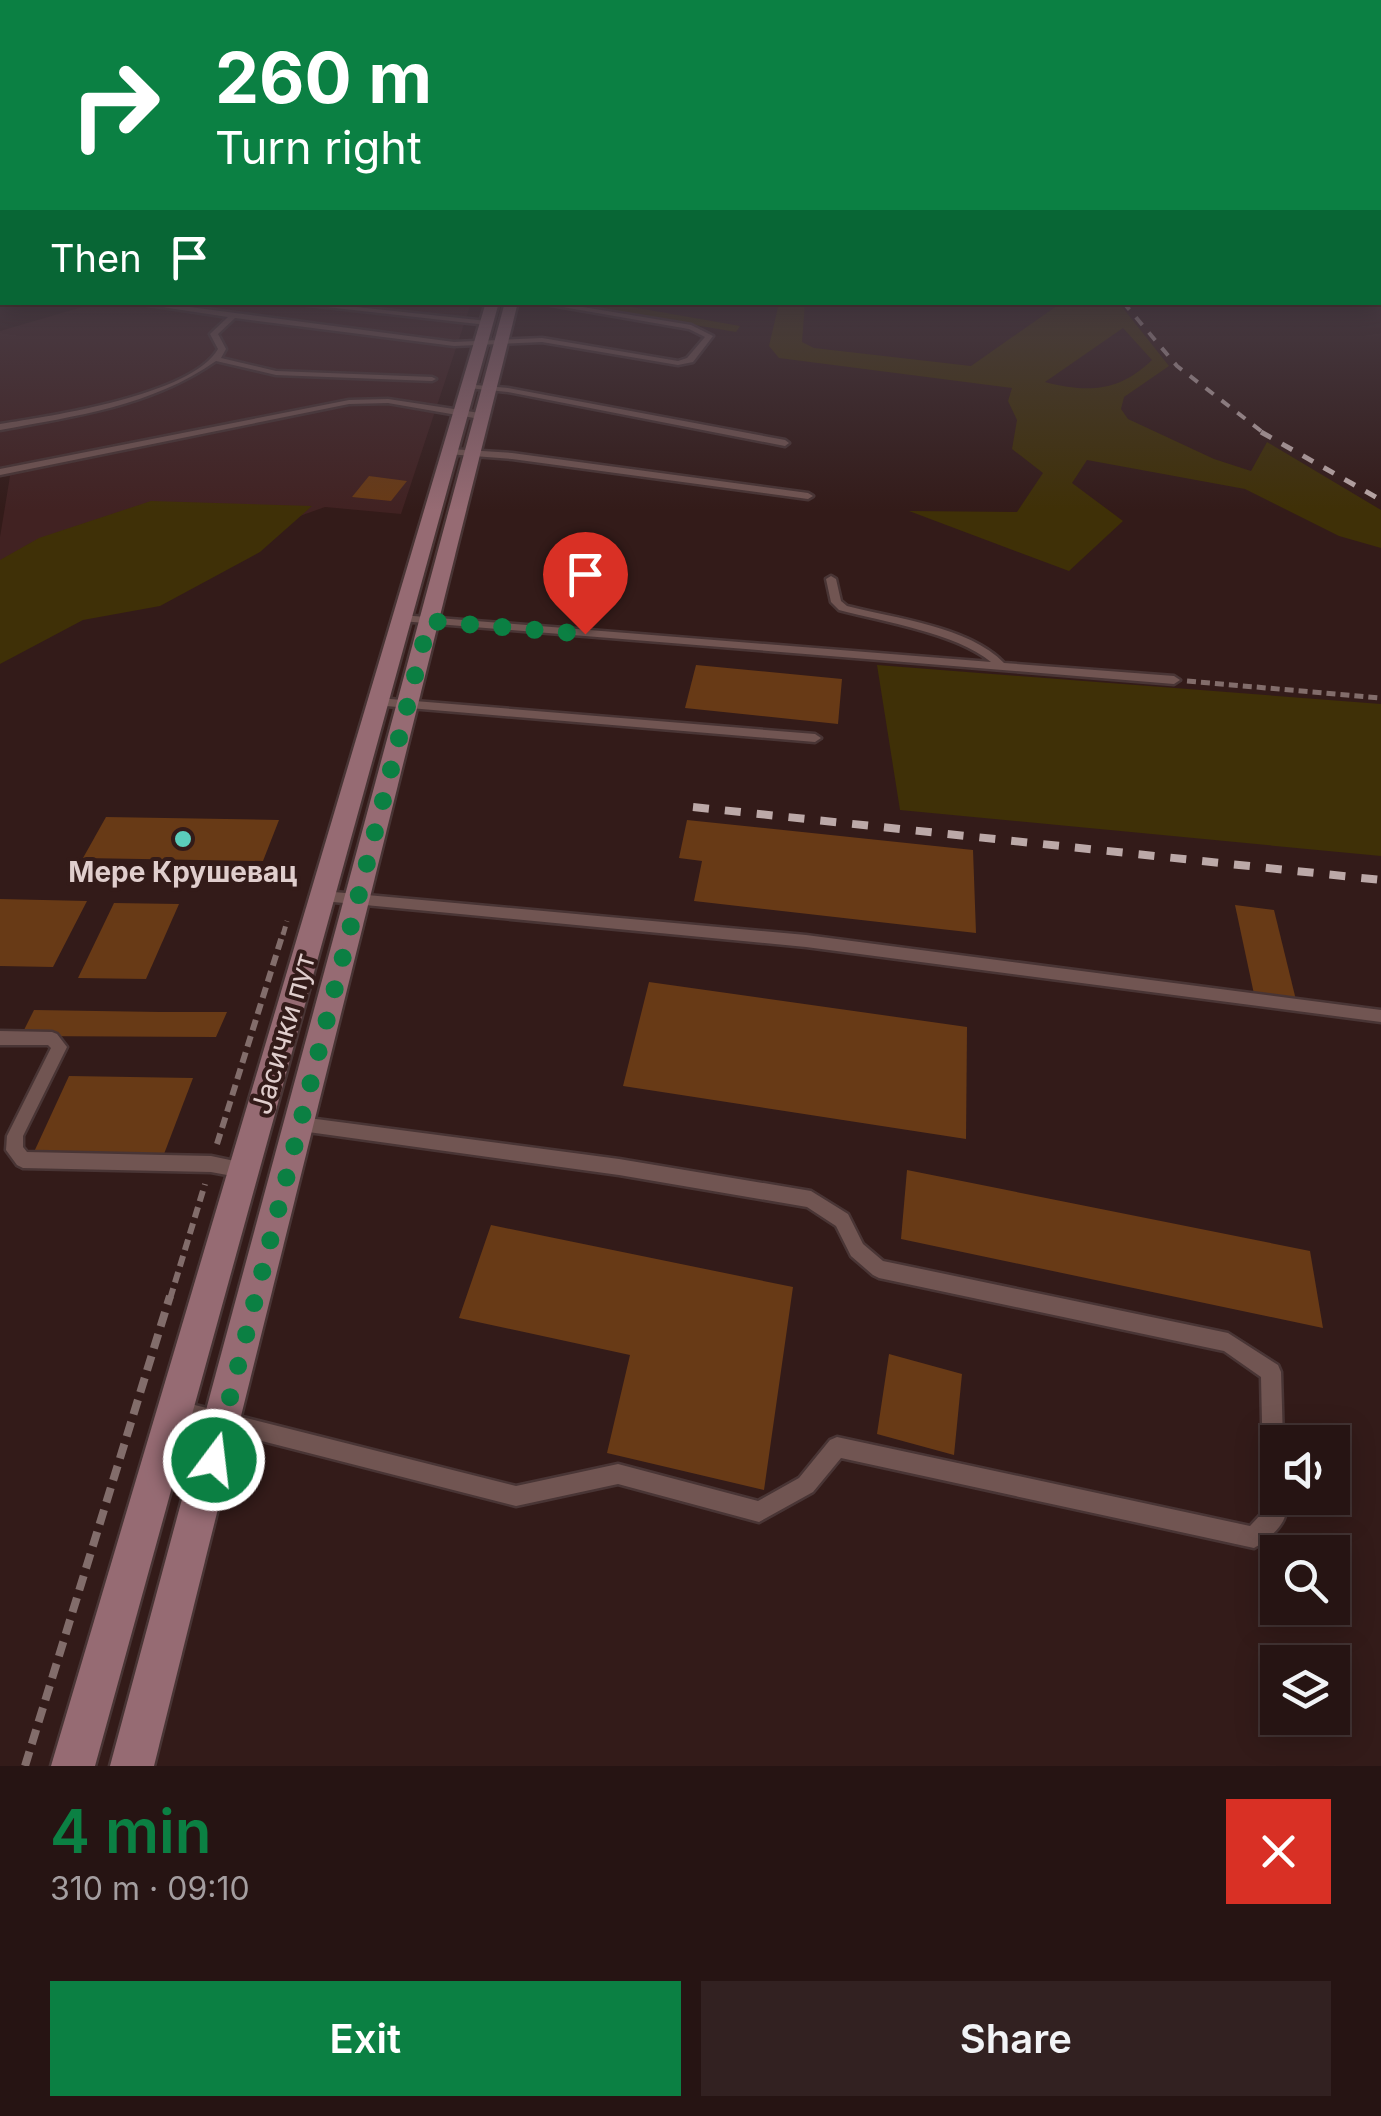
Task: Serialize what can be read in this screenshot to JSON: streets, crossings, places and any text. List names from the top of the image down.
{
  "streets": {
    "main road": ["Јасички пут"]
  },
  "places": ["Мере Крушевац"],
  "page": {
    "turn": ["260 m", "Turn right"],
    "then": "Then",
    "heading": ["4 min", "310 m · 09:10"],
    "buttons": ["Exit", "Share"]
  }
}
